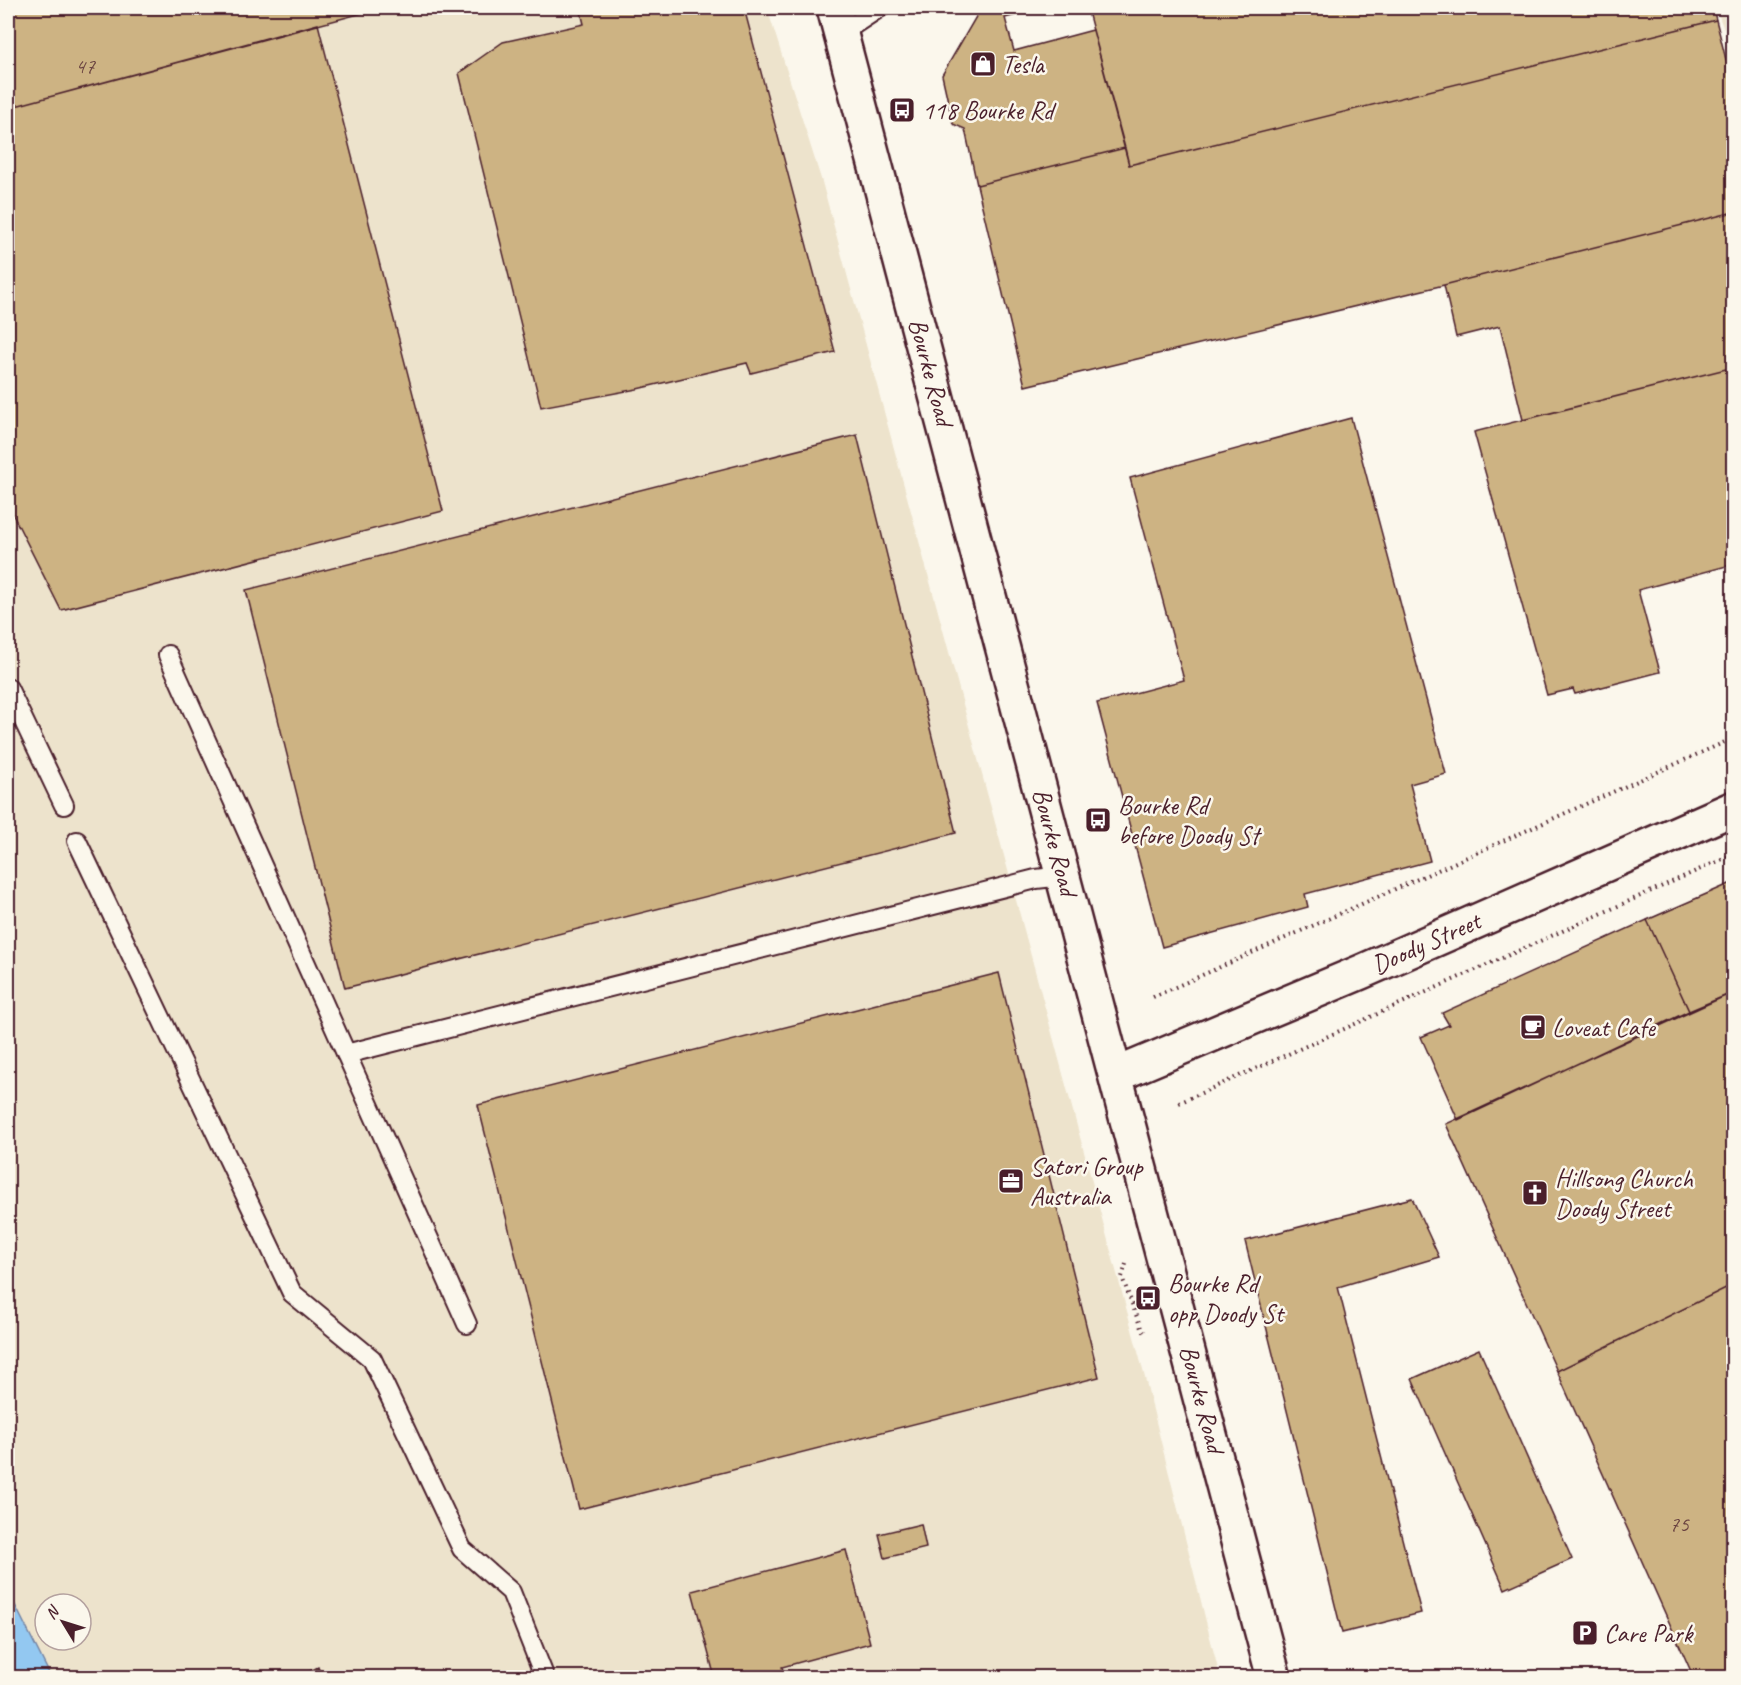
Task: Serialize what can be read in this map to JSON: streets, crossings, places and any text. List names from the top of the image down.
{
  "streets": {
    "street": ["Bourke Road", "Doody Street"]
  },
  "crossings": [
    ["Bourke Road", "Doody Street"]
  ],
  "places": {
    "shop": ["Tesla"],
    "bus stop": ["118 Bourke Rd", "Bourke Rd before Doody St", "Bourke Rd opp Doody St"],
    "cafe": ["Loveat Cafe"],
    "office": ["Satori Group Australia"],
    "church": ["Hillsong Church Doody Street"],
    "parking": ["Care Park"]
  },
  "house_numbers": ["47", "75"],
  "north": "top left"
}
